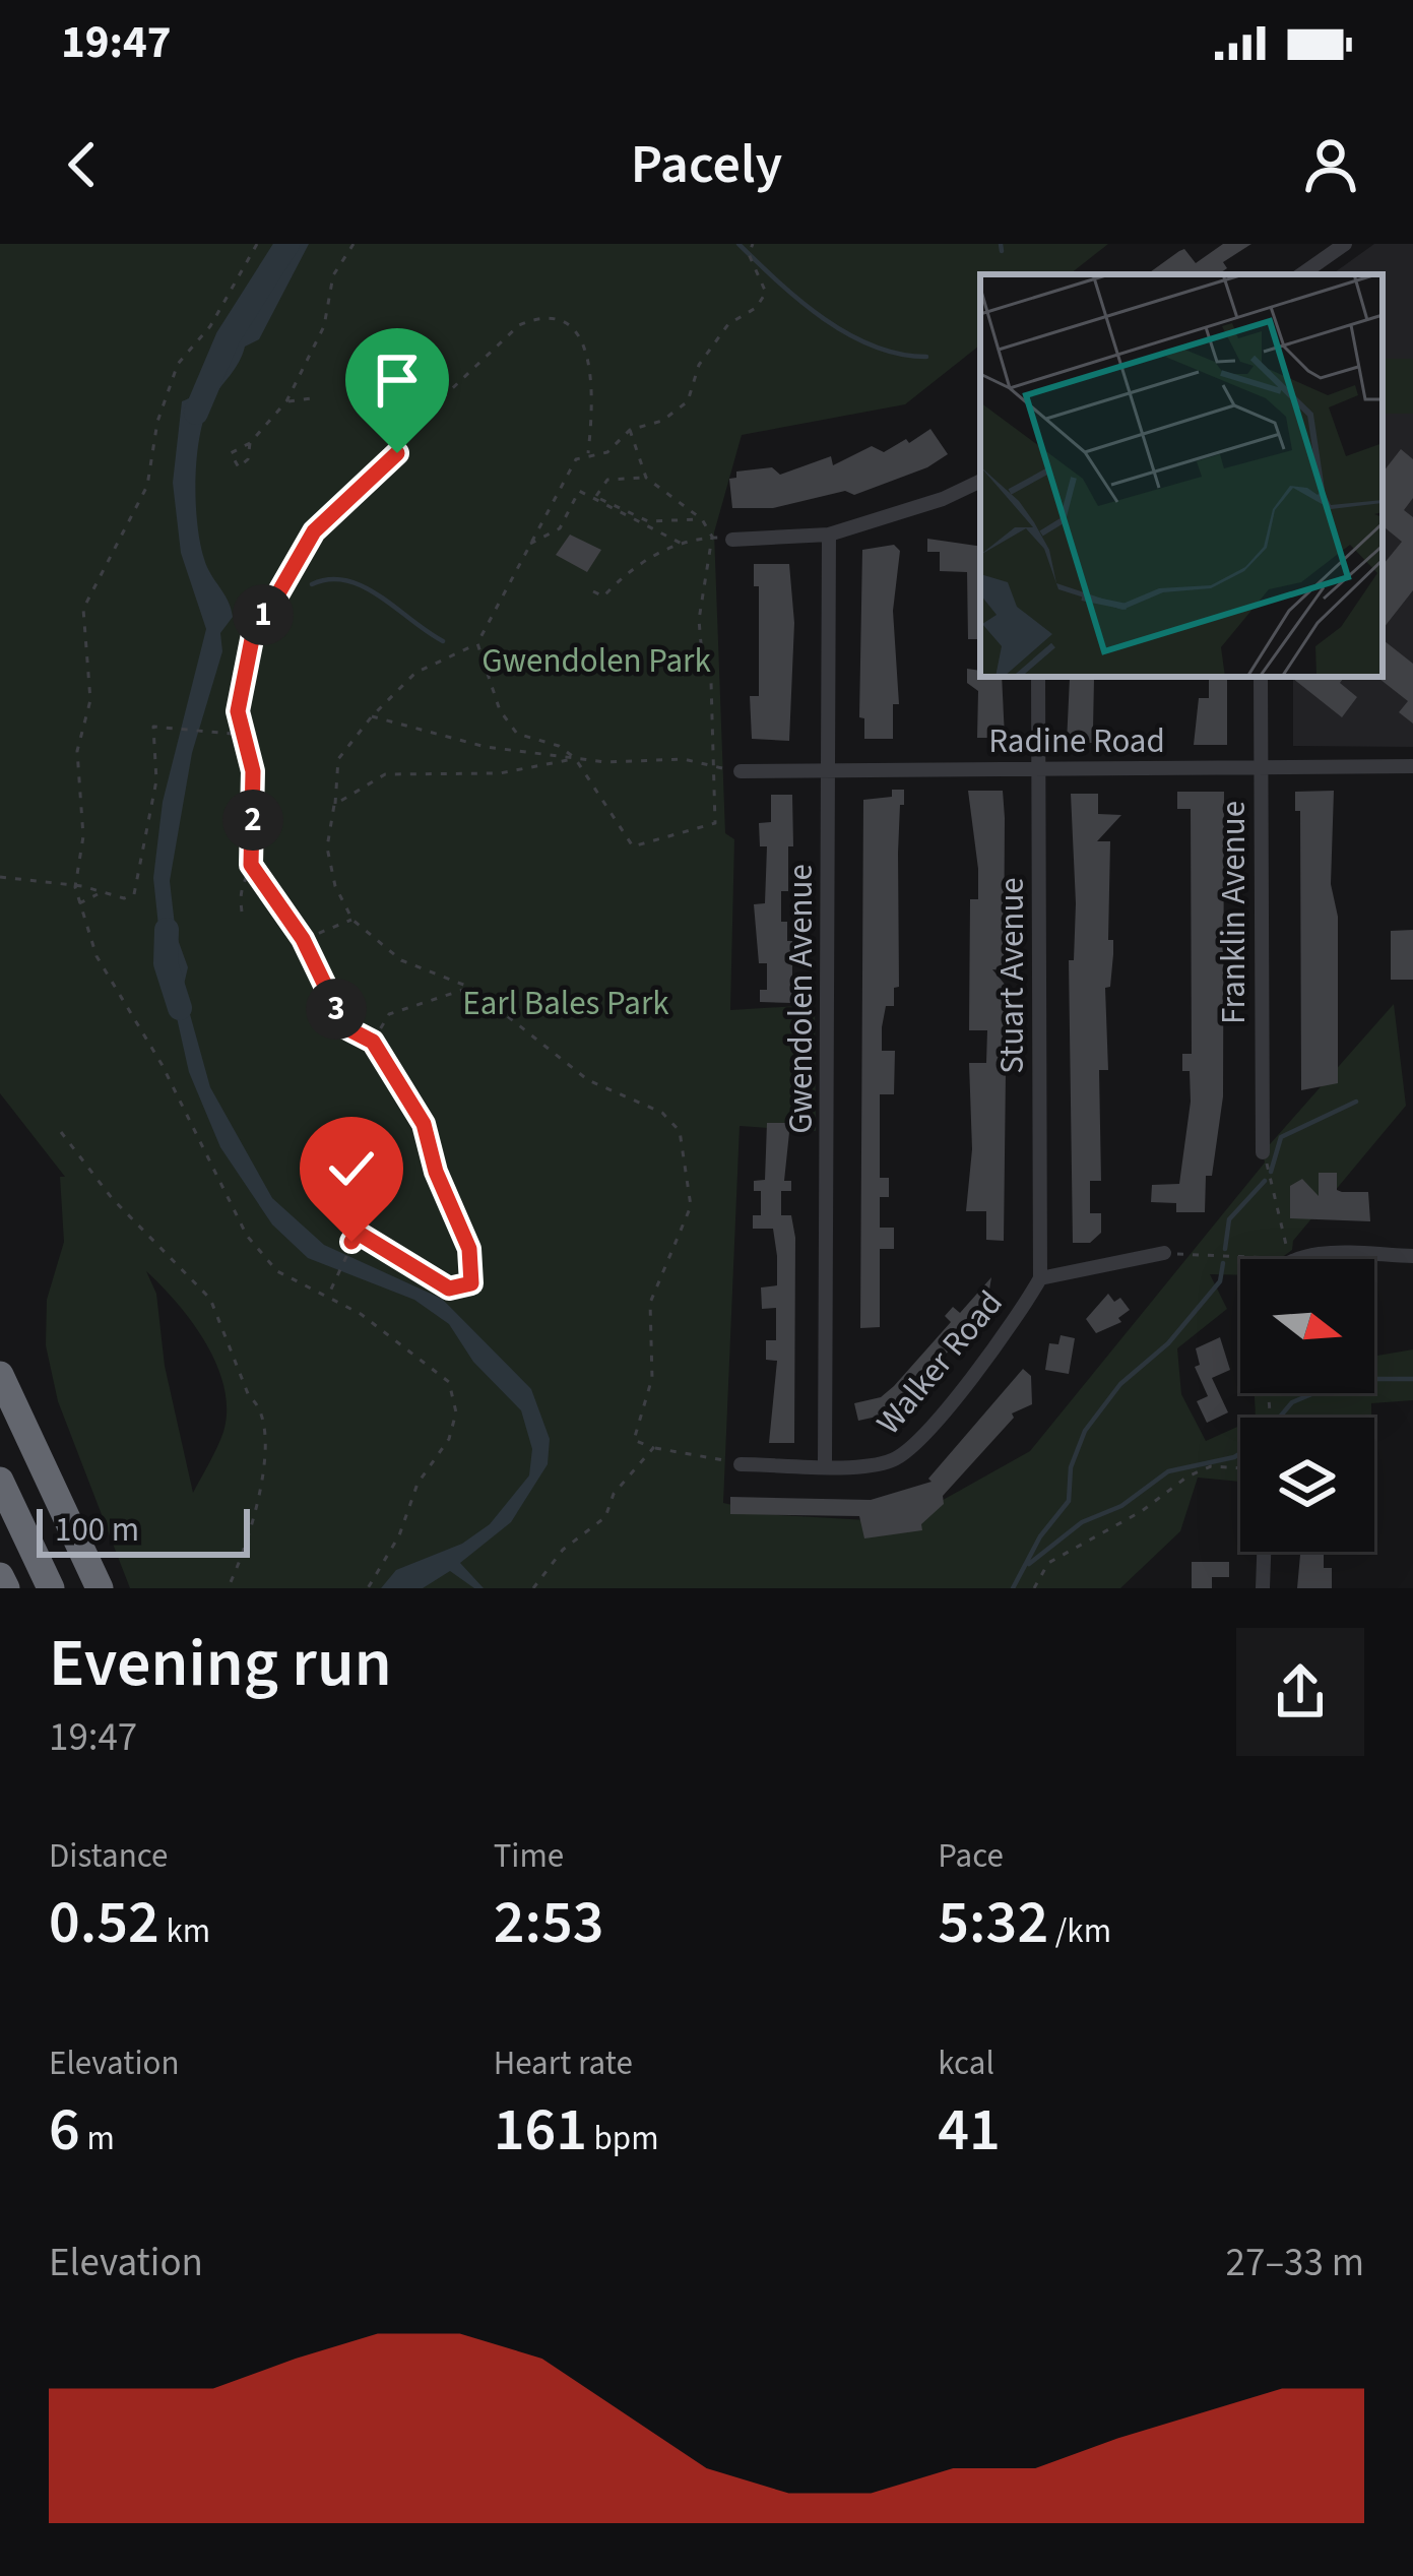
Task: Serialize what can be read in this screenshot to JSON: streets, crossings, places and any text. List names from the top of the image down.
{
  "streets": {
    "street": [
      "Radine Road",
      "Franklin Avenue",
      "Stuart Avenue",
      "Gwendolen Avenue",
      "Walker Road"
    ]
  },
  "crossings": [
    ["Radine Road", "Franklin Avenue"],
    ["Radine Road", "Stuart Avenue"],
    ["Radine Road", "Gwendolen Avenue"],
    ["Stuart Avenue", "Walker Road"],
    ["Gwendolen Avenue", "Walker Road"]
  ],
  "parks": ["Gwendolen Park", "Earl Bales Park"],
  "scale_bar": "100 m",
  "north": "right",
  "page": {
    "status": "19:47",
    "header": "Pacely",
    "pins": ["1", "2", "3"],
    "scale": "100 m",
    "heading": ["Evening run", "19:47"],
    "stats": [
      ["Distance", "0.52 km"],
      ["Time", "2:53"],
      ["Pace", "5:32 /km"],
      ["Elevation", "6 m"],
      ["Heart rate", "161 bpm"],
      ["kcal", "41"]
    ],
    "chart": ["Elevation", "27–33 m"]
  }
}
